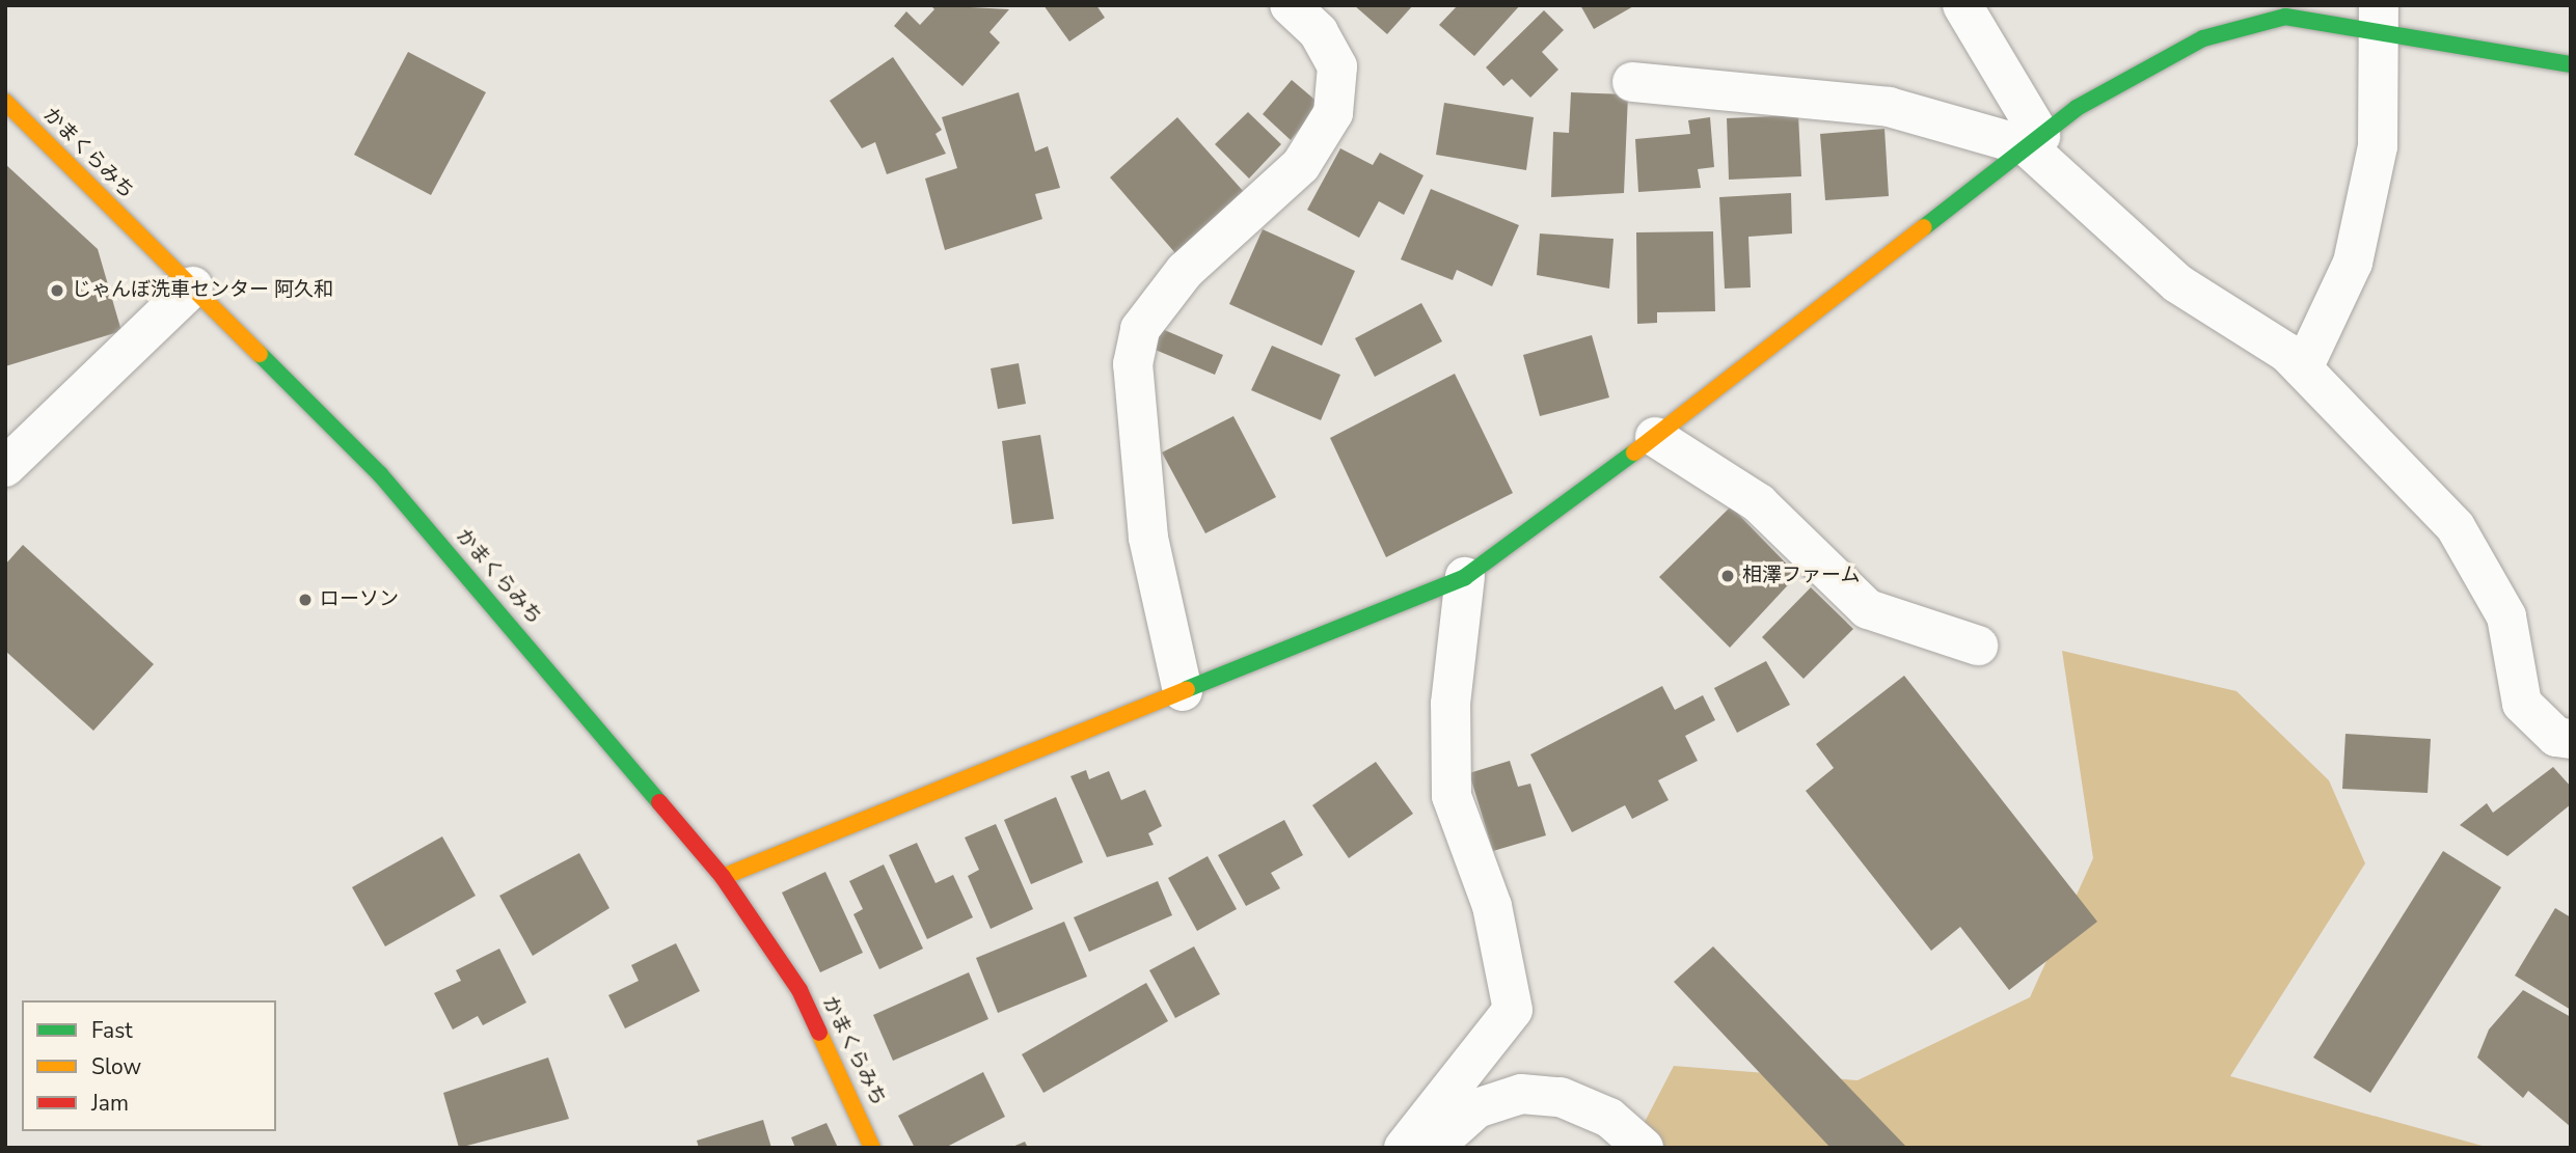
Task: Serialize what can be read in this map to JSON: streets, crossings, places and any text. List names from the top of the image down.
{
  "streets": {
    "street": ["かまくらみち"]
  },
  "places": ["じゃんぼ洗車センター 阿久和", "相澤ファーム", "ローソン"],
  "legend": ["Fast", "Slow", "Jam"]
}
